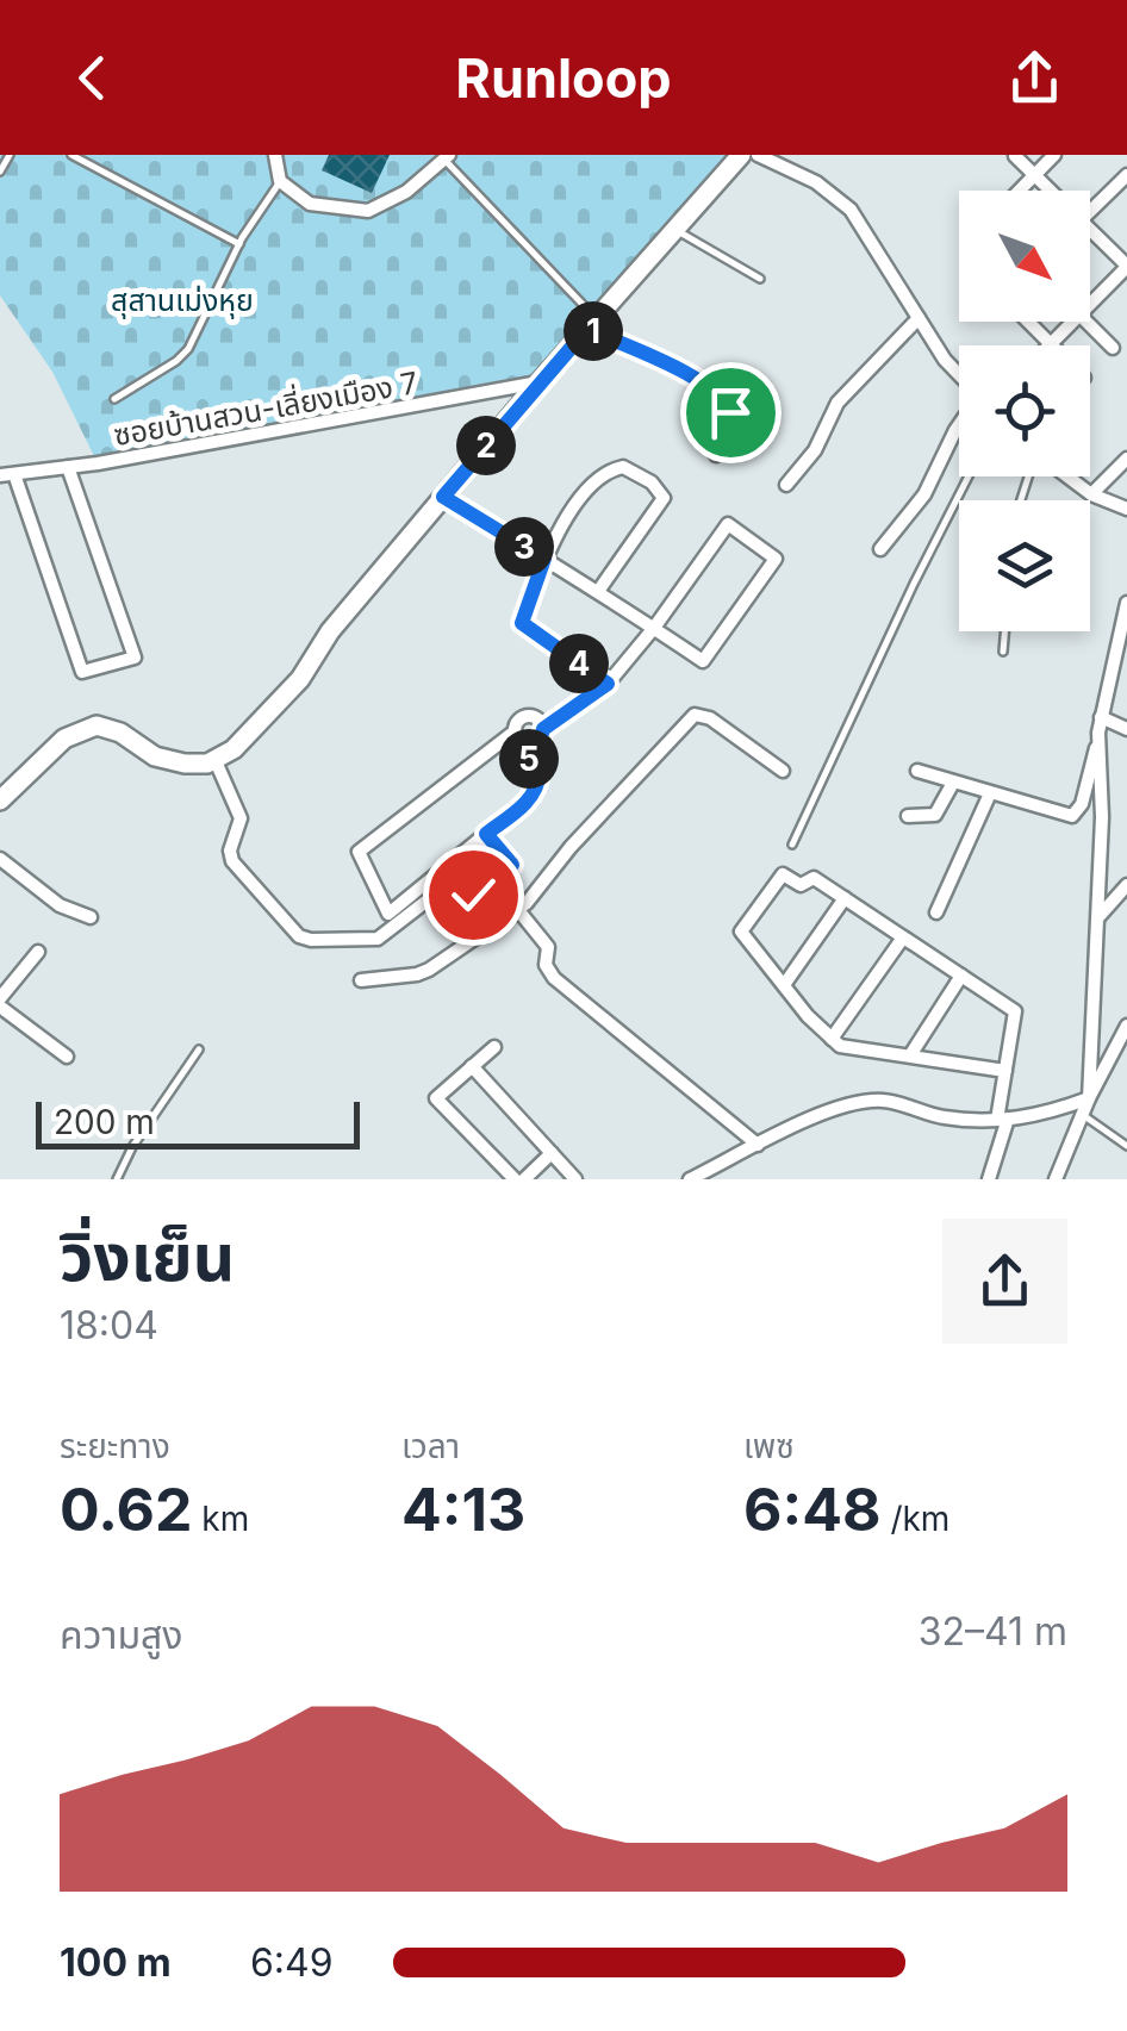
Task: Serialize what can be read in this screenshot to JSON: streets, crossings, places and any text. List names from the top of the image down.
{
  "streets": {
    "street": ["ซอยบ้านสวน-เลี่ยงเมือง 7"]
  },
  "parks": ["สุสานเม่งหุย"],
  "scale_bar": "200 m",
  "north": "bottom right",
  "page": {
    "header": "Runloop",
    "pins": [
      "1",
      "2",
      "3",
      "4",
      "5"
    ],
    "scale": "200 m",
    "heading": ["วิ่งเย็น", "18:04"],
    "stats": [
      ["ระยะทาง", "0.62 km"],
      ["เวลา", "4:13"],
      ["เพซ", "6:48 /km"]
    ],
    "chart": ["ความสูง", "32–41 m"],
    "list": [
      {
        "name": "100 m",
        "note": "6:49"
      }
    ]
  }
}
